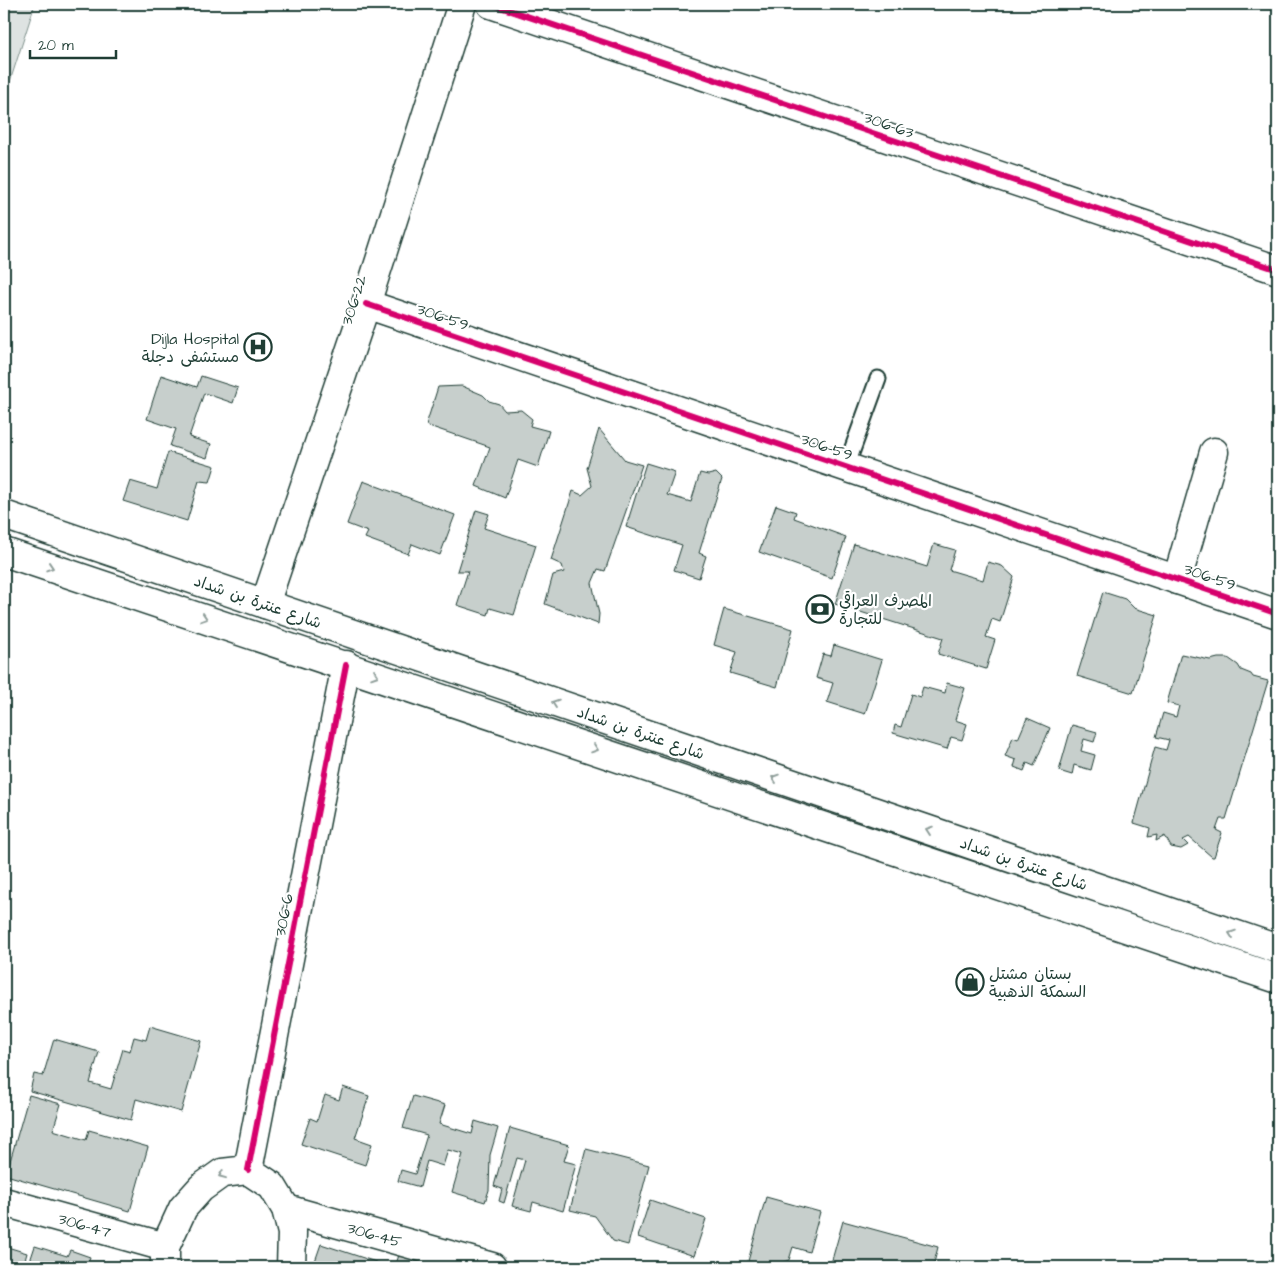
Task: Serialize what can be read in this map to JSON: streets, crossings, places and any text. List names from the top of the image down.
{
  "streets": {
    "street": [
      "306-63",
      "306-22",
      "306-59",
      "شارع عنترة بن شداد",
      "306-6",
      "306-47",
      "306-45"
    ]
  },
  "crossings": [
    ["306-22", "306-59"],
    ["306-22", "شارع عنترة بن شداد"],
    ["شارع عنترة بن شداد", "306-6"]
  ],
  "places": {
    "hospital": ["Dijla Hospital مستشفى دجلة"],
    "bank": ["المصرف العراقي للتجارة"],
    "shop": ["بستان مشتل السمكة الذهبية"]
  },
  "scale_bar": "20 m"
}
